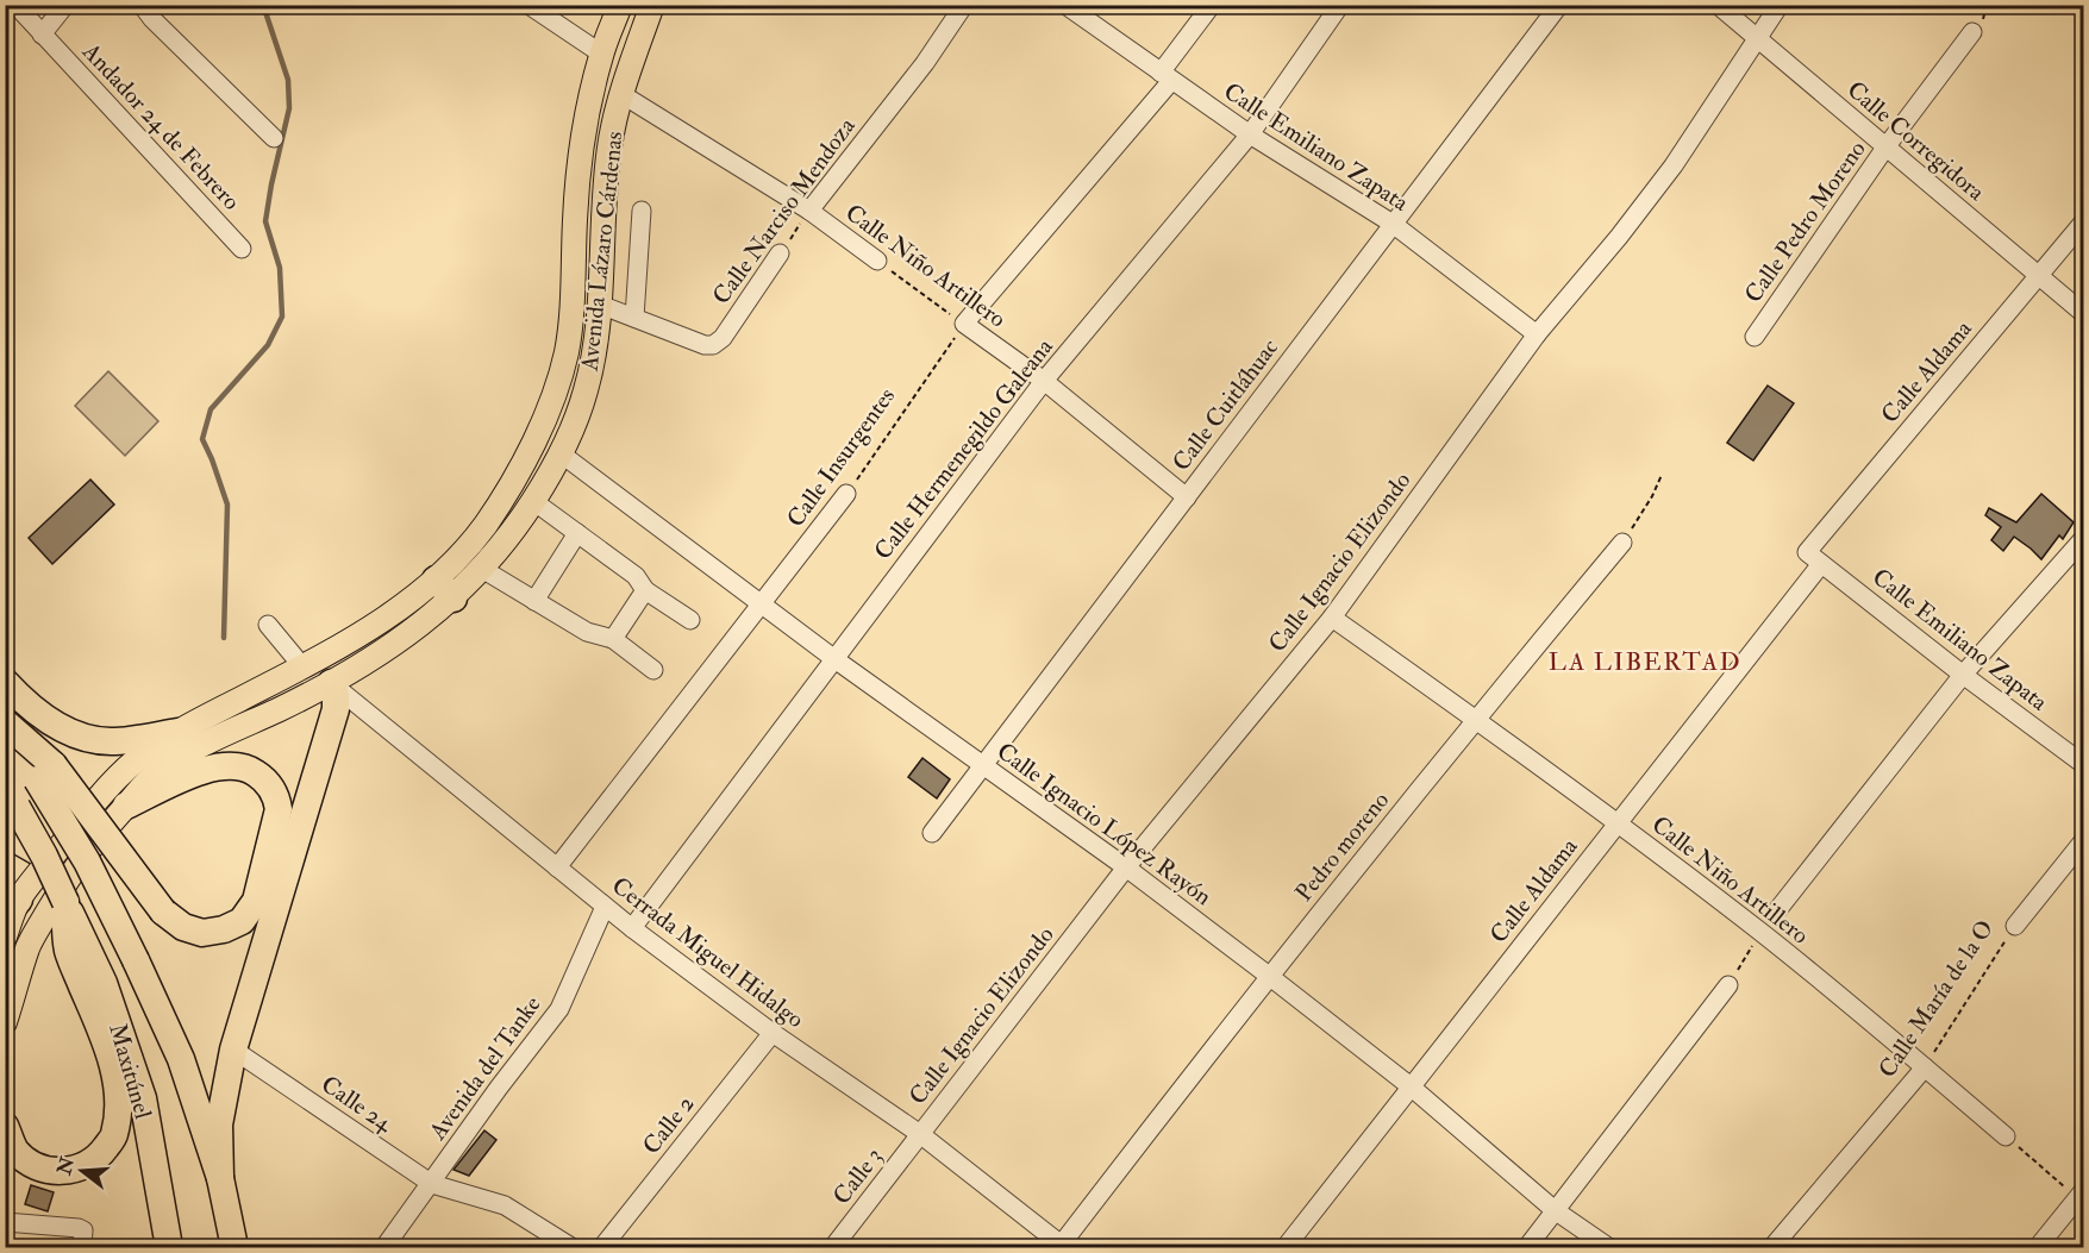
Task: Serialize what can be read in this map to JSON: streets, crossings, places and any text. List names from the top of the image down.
{
  "streets": {
    "highway": ["Maxitúnel"],
    "main road": ["Avenida Lázaro Cárdenas"],
    "street": [
      "Andador 24 de Febrero",
      "Calle Corregidora",
      "Calle Emiliano Zapata",
      "Calle Narciso Mendoza",
      "Calle Pedro Moreno",
      "Calle Niño Artillero",
      "Calle Aldama",
      "Calle Cuitláhuac",
      "Calle Hermenegildo Galeana",
      "Calle Insurgentes",
      "Calle Ignacio Elizondo",
      "Calle Ignacio López Rayón",
      "Pedro moreno",
      "Cerrada Miguel Hidalgo",
      "Calle María de la O",
      "Avenida del Tanke",
      "Calle 24",
      "Calle 2",
      "Calle 3"
    ]
  },
  "crossings": [
    ["Calle Corregidora", "Calle Pedro Moreno"],
    ["Calle Corregidora", "Calle Aldama"],
    ["Calle Corregidora", "Calle Ignacio Elizondo"],
    ["Calle Emiliano Zapata", "Calle Aldama"],
    ["Calle Emiliano Zapata", "Calle Cuitláhuac"],
    ["Calle Emiliano Zapata", "Calle Hermenegildo Galeana"],
    ["Calle Emiliano Zapata", "Calle Ignacio Elizondo"],
    ["Calle Narciso Mendoza", "Avenida Lázaro Cárdenas"],
    ["Calle Narciso Mendoza", "Calle Niño Artillero"],
    ["Avenida Lázaro Cárdenas", "Calle Niño Artillero"],
    ["Avenida Lázaro Cárdenas", "Calle Ignacio López Rayón"],
    ["Avenida Lázaro Cárdenas", "Cerrada Miguel Hidalgo"],
    ["Calle Niño Artillero", "Calle Aldama"],
    ["Calle Niño Artillero", "Calle Cuitláhuac"],
    ["Calle Niño Artillero", "Calle Hermenegildo Galeana"],
    ["Calle Niño Artillero", "Calle Insurgentes"],
    ["Calle Niño Artillero", "Calle Ignacio Elizondo"],
    ["Calle Niño Artillero", "Pedro moreno"],
    ["Calle Niño Artillero", "Calle María de la O"],
    ["Calle Aldama", "Calle Ignacio López Rayón"],
    ["Calle Cuitláhuac", "Calle Ignacio López Rayón"],
    ["Calle Hermenegildo Galeana", "Calle Ignacio López Rayón"],
    ["Calle Hermenegildo Galeana", "Cerrada Miguel Hidalgo"],
    ["Calle Insurgentes", "Calle Ignacio López Rayón"],
    ["Calle Insurgentes", "Cerrada Miguel Hidalgo"],
    ["Calle Ignacio Elizondo", "Calle Ignacio López Rayón"],
    ["Calle Ignacio Elizondo", "Cerrada Miguel Hidalgo"],
    ["Calle Ignacio Elizondo", "Calle 3"],
    ["Calle Ignacio López Rayón", "Pedro moreno"],
    ["Pedro moreno", "Cerrada Miguel Hidalgo"],
    ["Cerrada Miguel Hidalgo", "Avenida del Tanke"],
    ["Cerrada Miguel Hidalgo", "Calle 2"],
    ["Cerrada Miguel Hidalgo", "Calle 3"],
    ["Avenida del Tanke", "Calle 24"]
  ],
  "districts": ["LA LIBERTAD"],
  "north": "left"
}
